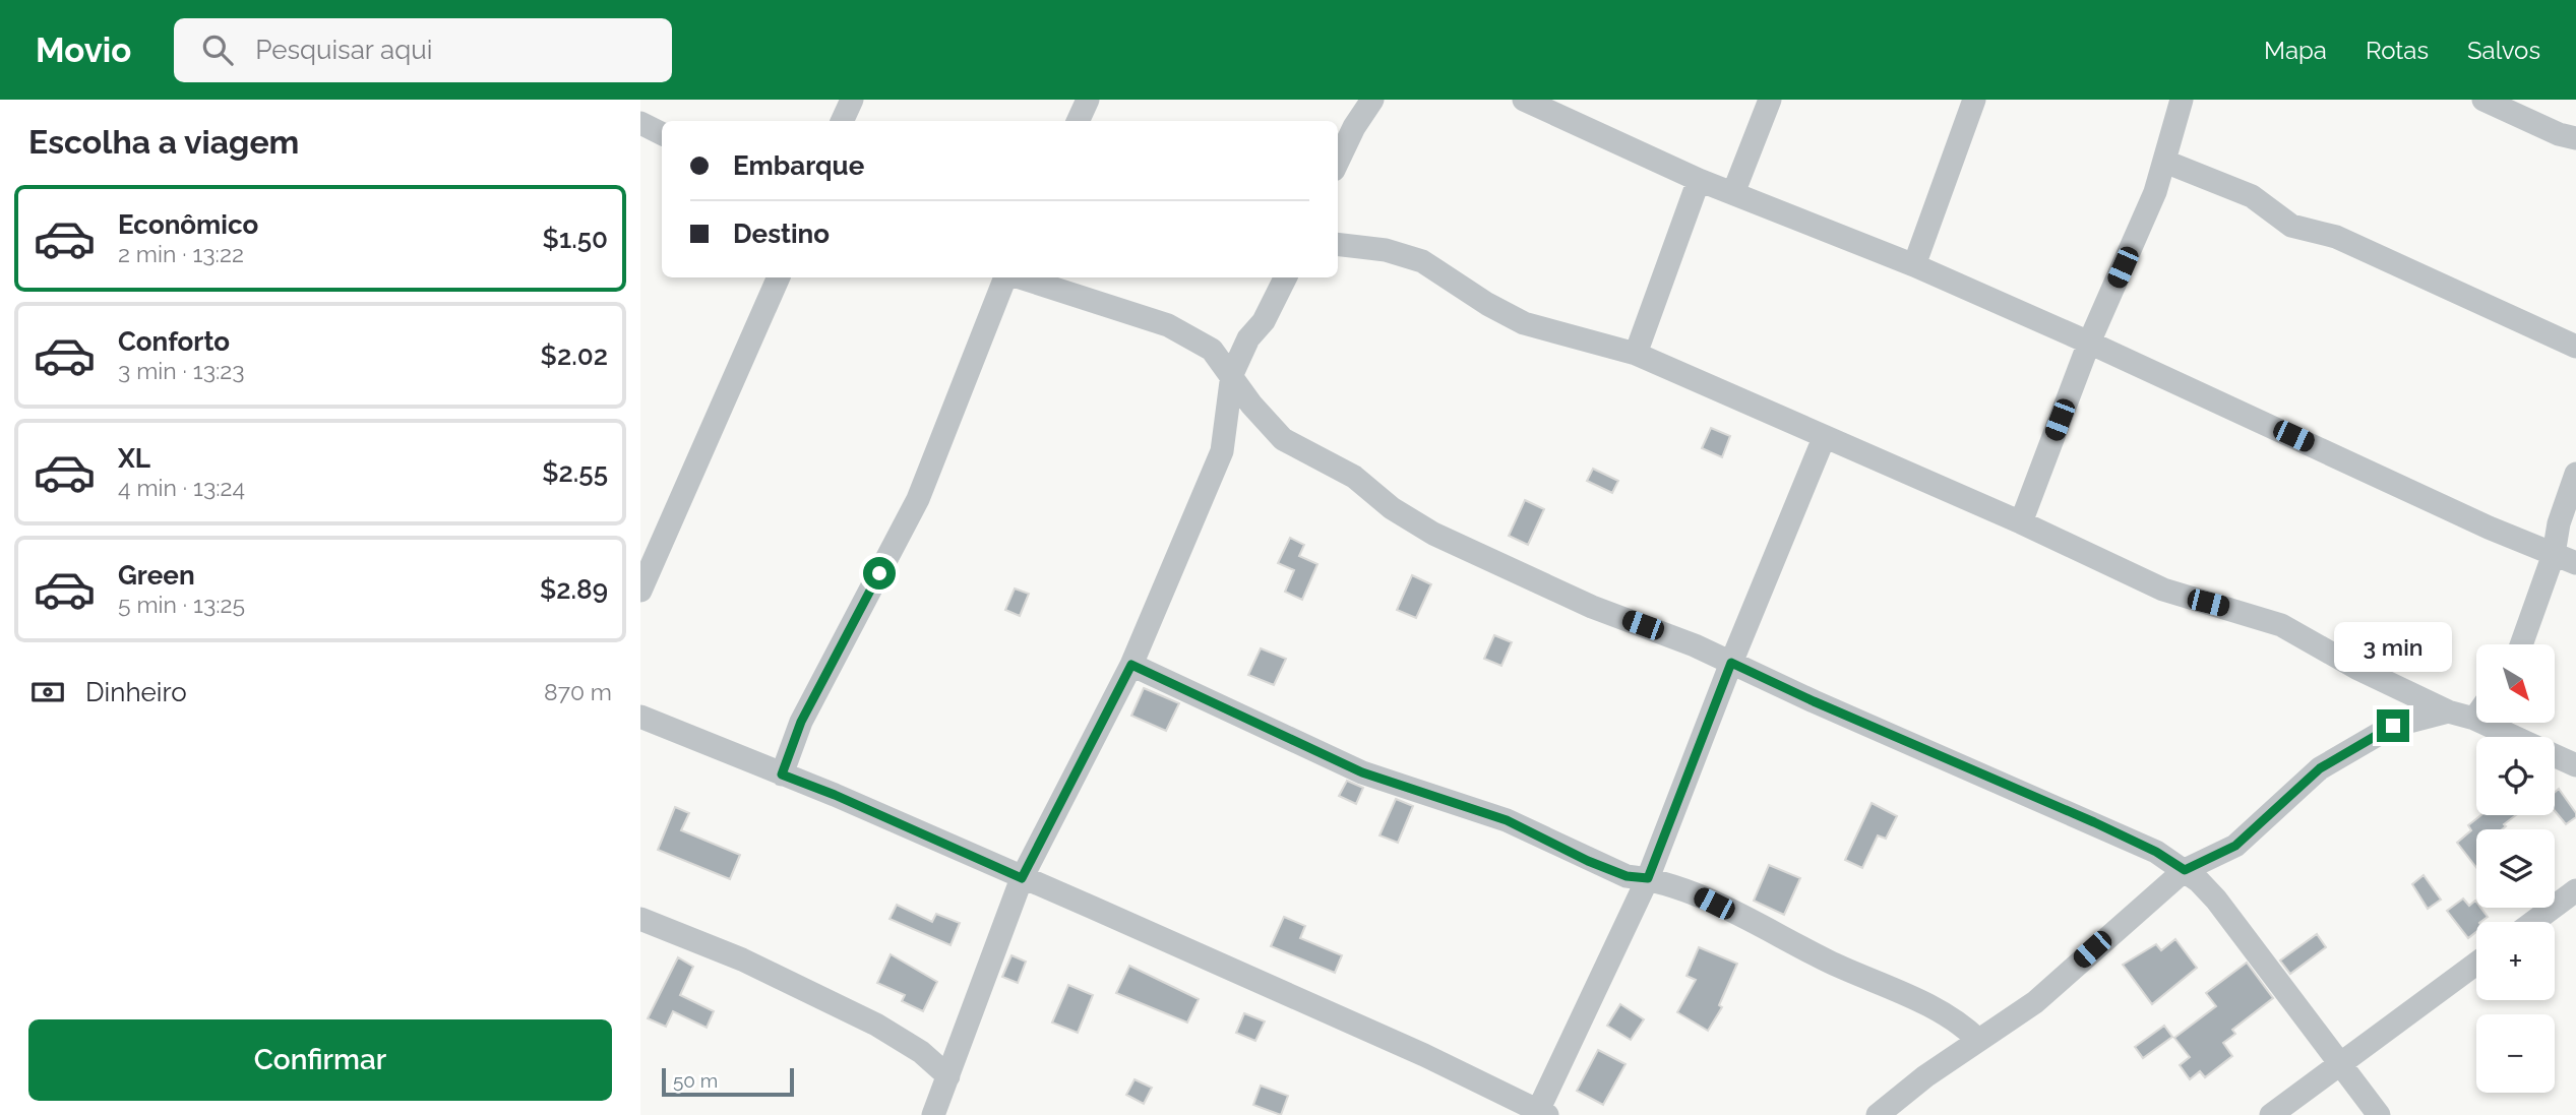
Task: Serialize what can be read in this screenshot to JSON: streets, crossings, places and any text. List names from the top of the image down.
{
  "scale_bar": "50 m",
  "north": "bottom right",
  "page": {
    "header": "Movio",
    "search": "Pesquisar aqui",
    "nav": ["Mapa", "Rotas", "Salvos"],
    "heading": "Escolha a viagem",
    "banner": ["Embarque", "Destino"],
    "list": [
      {
        "name": "Econômico",
        "note": "2 min · 13:22",
        "value": "$1.50"
      },
      {
        "name": "Conforto",
        "note": "3 min · 13:23",
        "value": "$2.02"
      },
      {
        "name": "XL",
        "note": "4 min · 13:24",
        "value": "$2.55"
      },
      {
        "name": "Green",
        "note": "5 min · 13:25",
        "value": "$2.89"
      }
    ],
    "bubble": "3 min",
    "map_buttons": ["+", "−"],
    "pay": ["Dinheiro", "870 m"],
    "buttons": "Confirmar",
    "scale": "50 m"
  }
}
